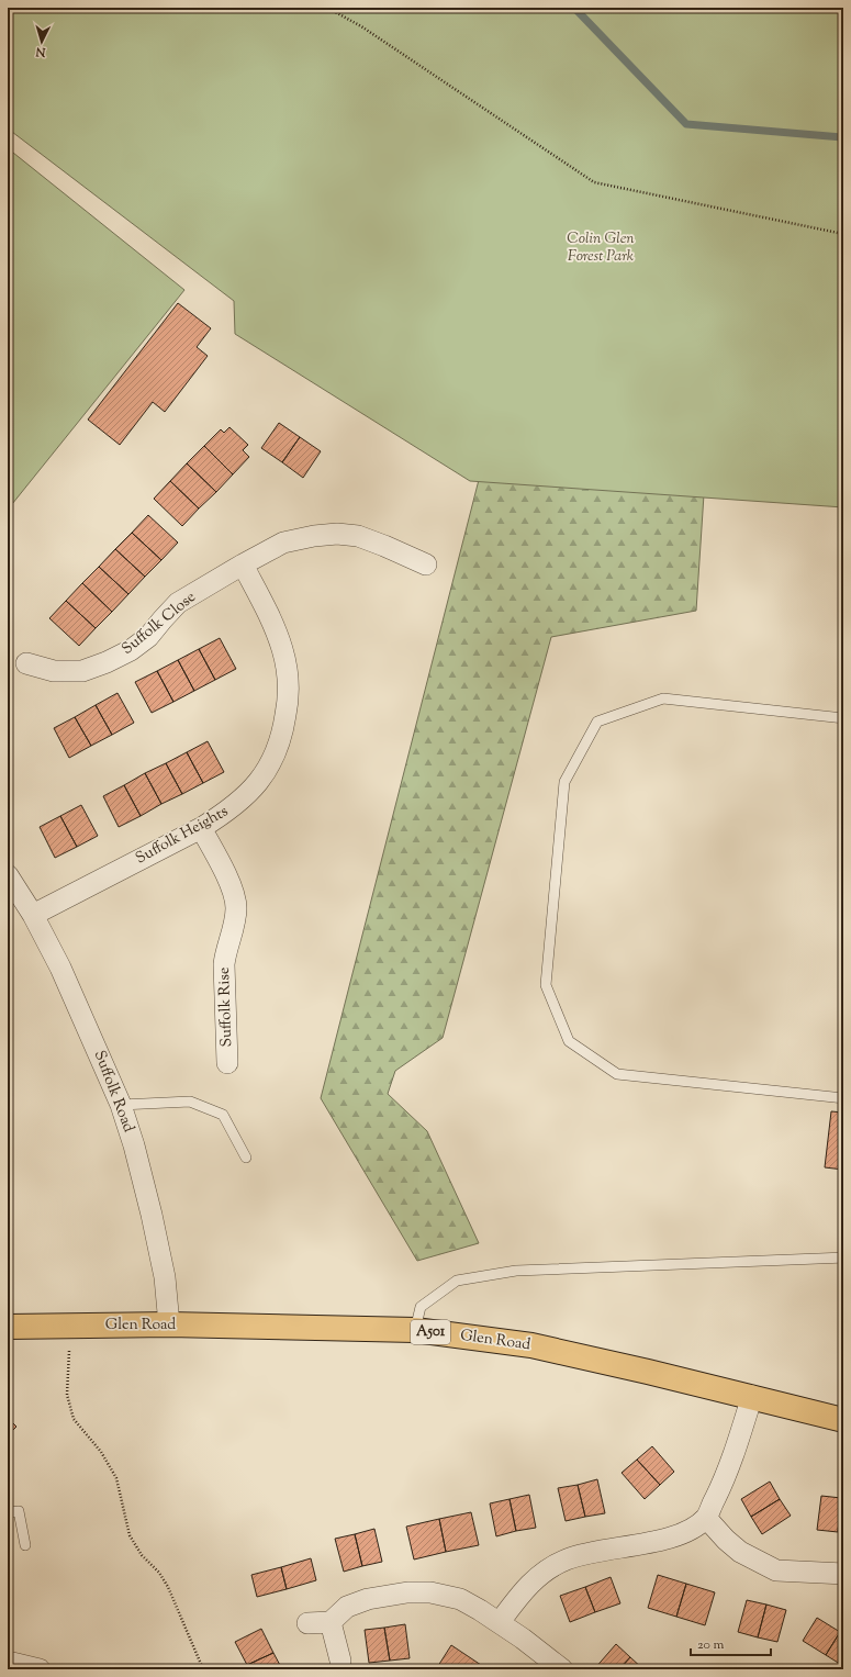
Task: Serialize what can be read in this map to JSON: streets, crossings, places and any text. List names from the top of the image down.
{
  "streets": {
    "main road": ["Glen Road", "A501"],
    "street": [
      "Suffolk Close",
      "Suffolk Heights",
      "Suffolk Rise",
      "Suffolk Road"
    ]
  },
  "crossings": [
    ["Suffolk Close", "Suffolk Heights"],
    ["Suffolk Heights", "Suffolk Rise"],
    ["Suffolk Heights", "Suffolk Road"],
    ["Suffolk Road", "Glen Road"]
  ],
  "parks": ["Colin Glen Forest Park"],
  "scale_bar": "20 m",
  "north": "bottom"
}
